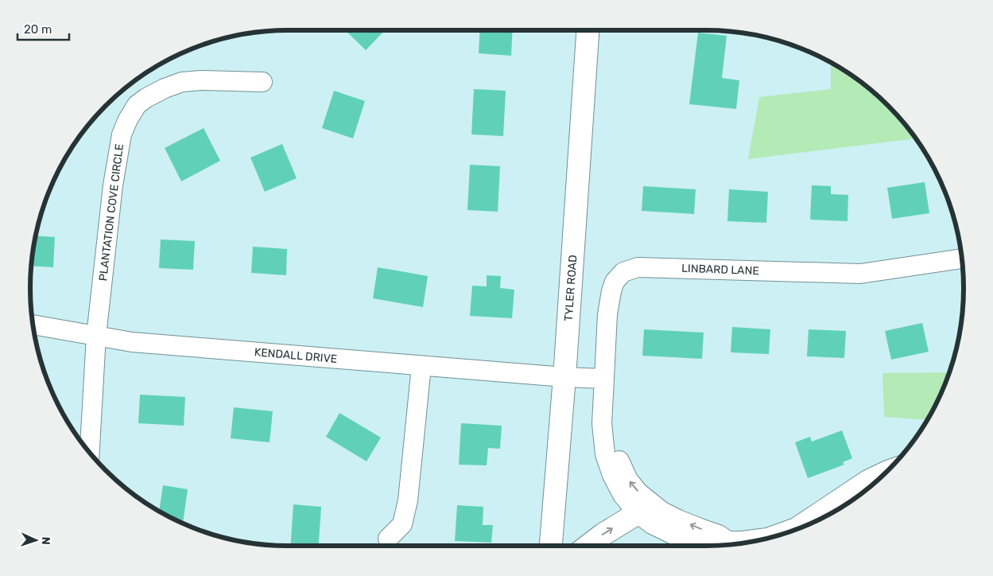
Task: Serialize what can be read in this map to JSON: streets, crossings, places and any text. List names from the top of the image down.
{
  "streets": {
    "street": [
      "PLANTATION COVE CIRCLE",
      "LINBARD LANE",
      "TYLER ROAD",
      "KENDALL DRIVE"
    ]
  },
  "crossings": [
    ["PLANTATION COVE CIRCLE", "KENDALL DRIVE"],
    ["TYLER ROAD", "KENDALL DRIVE"]
  ],
  "scale_bar": "20 m",
  "north": "right"
}
